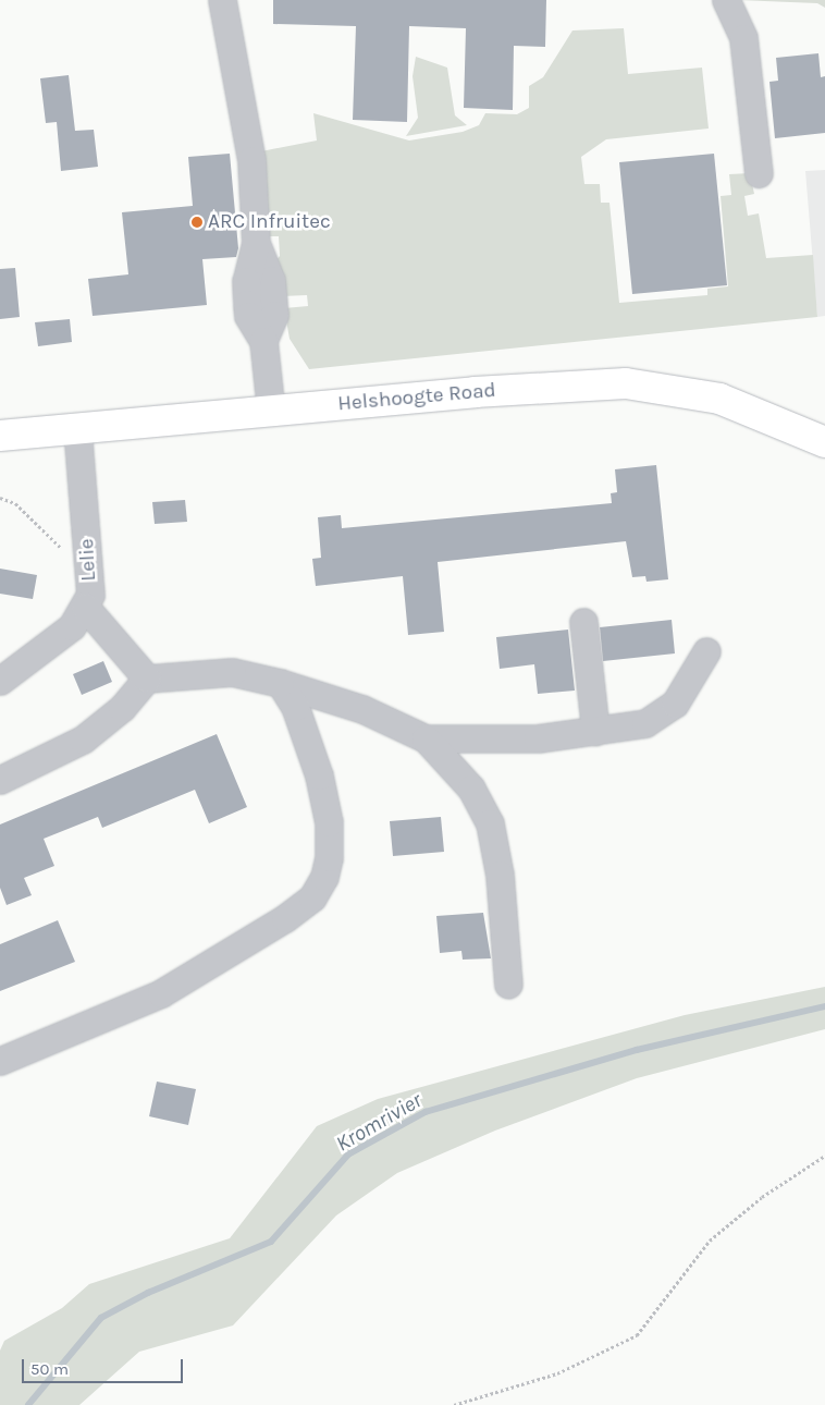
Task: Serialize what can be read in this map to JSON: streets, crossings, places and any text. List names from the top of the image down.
{
  "streets": {
    "main road": ["Helshoogte Road"],
    "street": ["Lelie"]
  },
  "crossings": [
    ["Helshoogte Road", "Lelie"]
  ],
  "water": ["Kromrivier"],
  "places": ["ARC Infruitec"],
  "scale_bar": "50 m"
}
